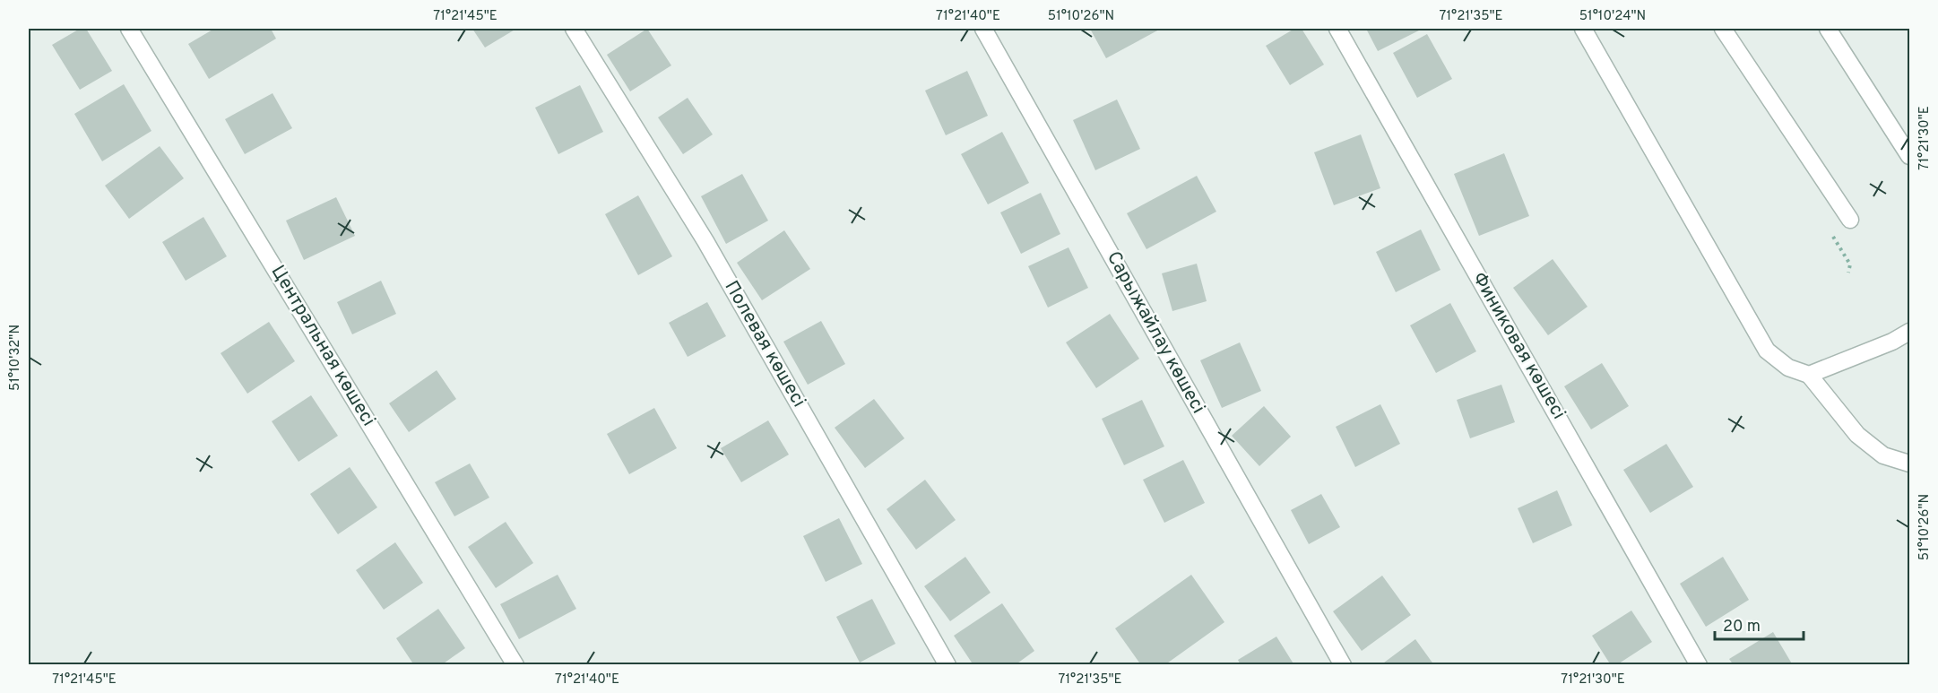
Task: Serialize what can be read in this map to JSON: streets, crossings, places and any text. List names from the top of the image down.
{
  "streets": {
    "street": [
      "Сарыжайлау көшесі",
      "Полевая көшесі",
      "Центральная көшесі",
      "Финиковая көшесі"
    ]
  },
  "scale_bar": "20 m",
  "coordinates": [
    "71°21'45\"E",
    "71°21'40\"E",
    "51°10'26\"N",
    "71°21'35\"E",
    "51°10'24\"N",
    "71°21'30\"E",
    "51°10'32\"N"
  ]
}
